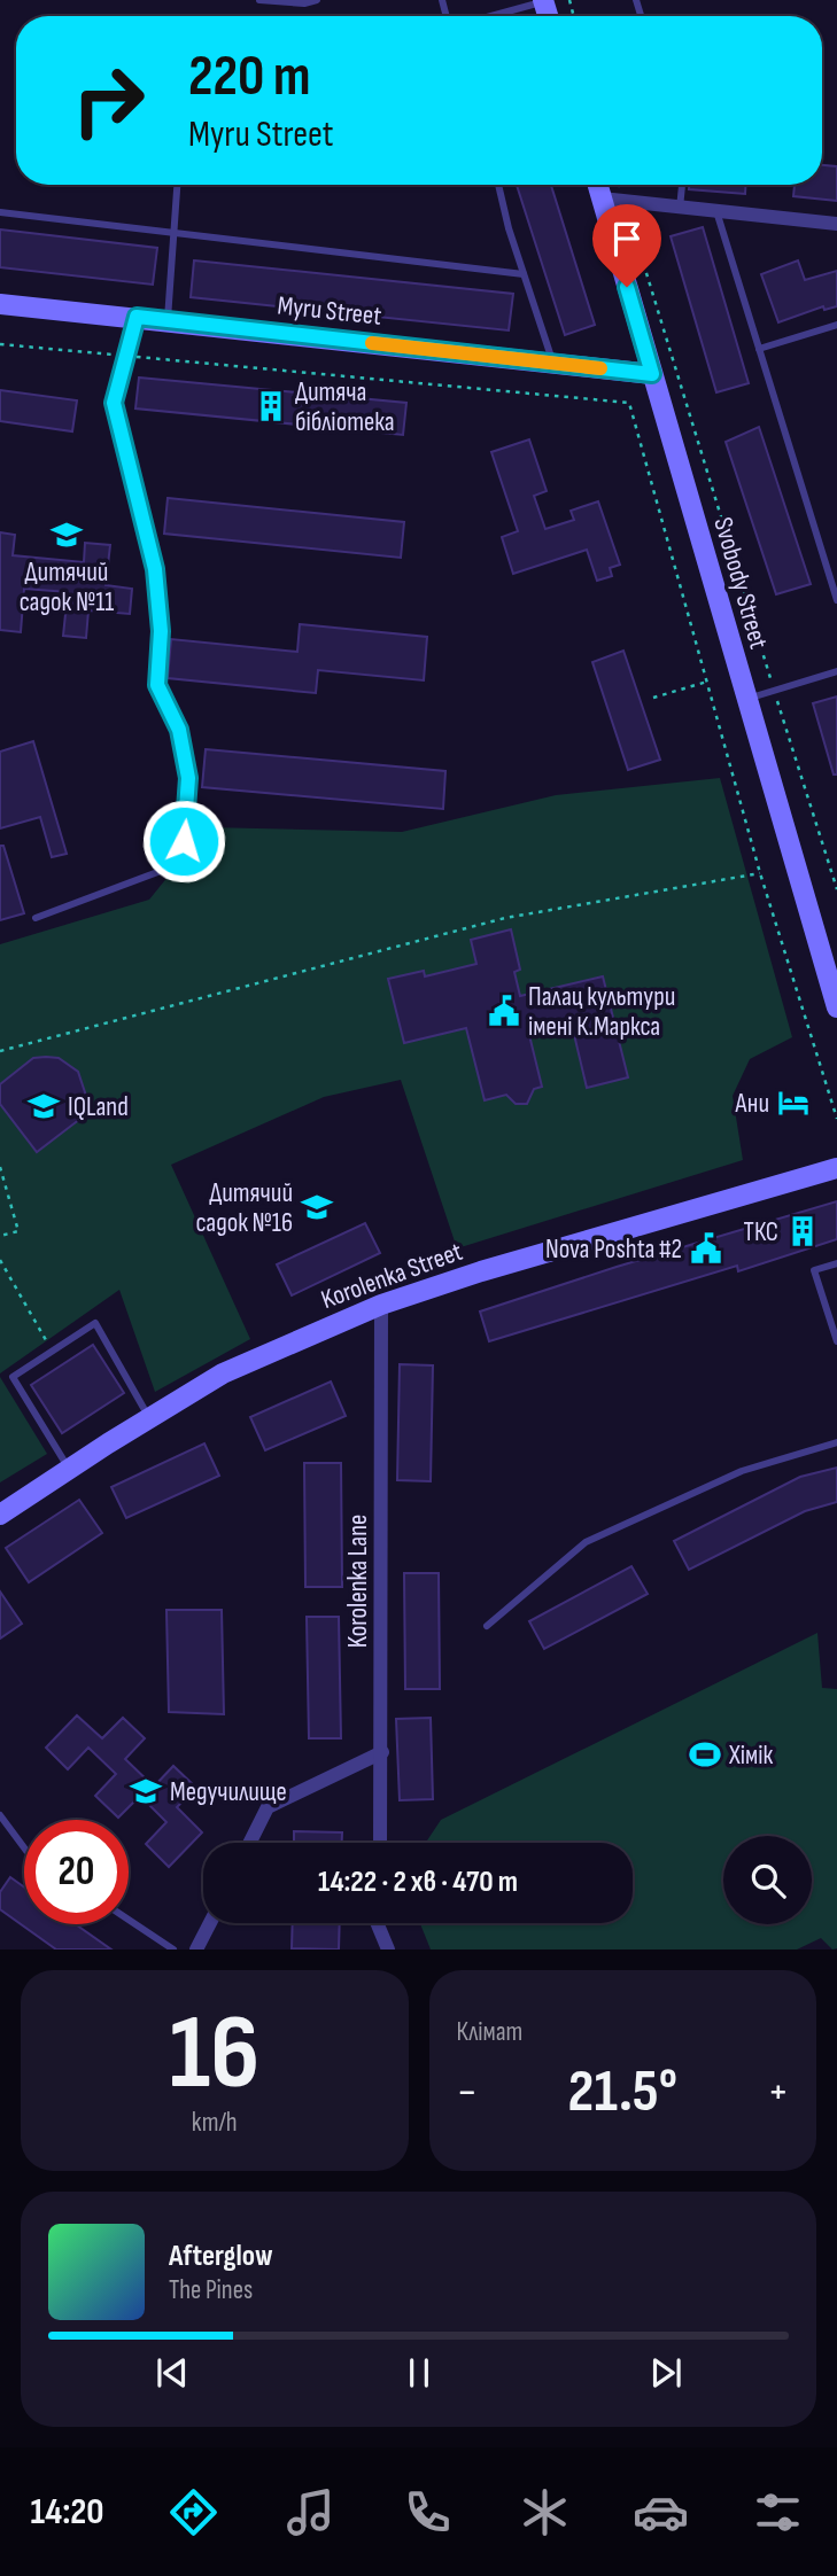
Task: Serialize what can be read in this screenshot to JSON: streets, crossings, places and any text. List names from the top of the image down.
{
  "streets": {
    "main road": ["Myru Street", "Svobody Street", "Korolenka Street"],
    "street": ["Korolenka Lane"]
  },
  "crossings": [
    ["Myru Street", "Svobody Street"],
    ["Korolenka Street", "Korolenka Lane"]
  ],
  "places": {
    "building": ["Дитяча бібліотека", "ТКС"],
    "school or university": [
      "Дитячий садок №11",
      "IQLand",
      "Дитячий садок №16",
      "Медучилище"
    ],
    "public building": ["Палац культури імені К.Маркса", "Nova Poshta #2"],
    "hotel": ["Ани"],
    "sports": ["Хімік"]
  },
  "page": {
    "turn": ["220 m", "Myru Street"],
    "limit": "20",
    "trip": "14:22 · 2 хв · 470 m",
    "tile": [
      ["16", "km/h"],
      "Клімат"
    ],
    "heat": ["−", "21.5°", "+"],
    "song": ["Afterglow", "The Pines"],
    "tabs": "14:20"
  }
}
